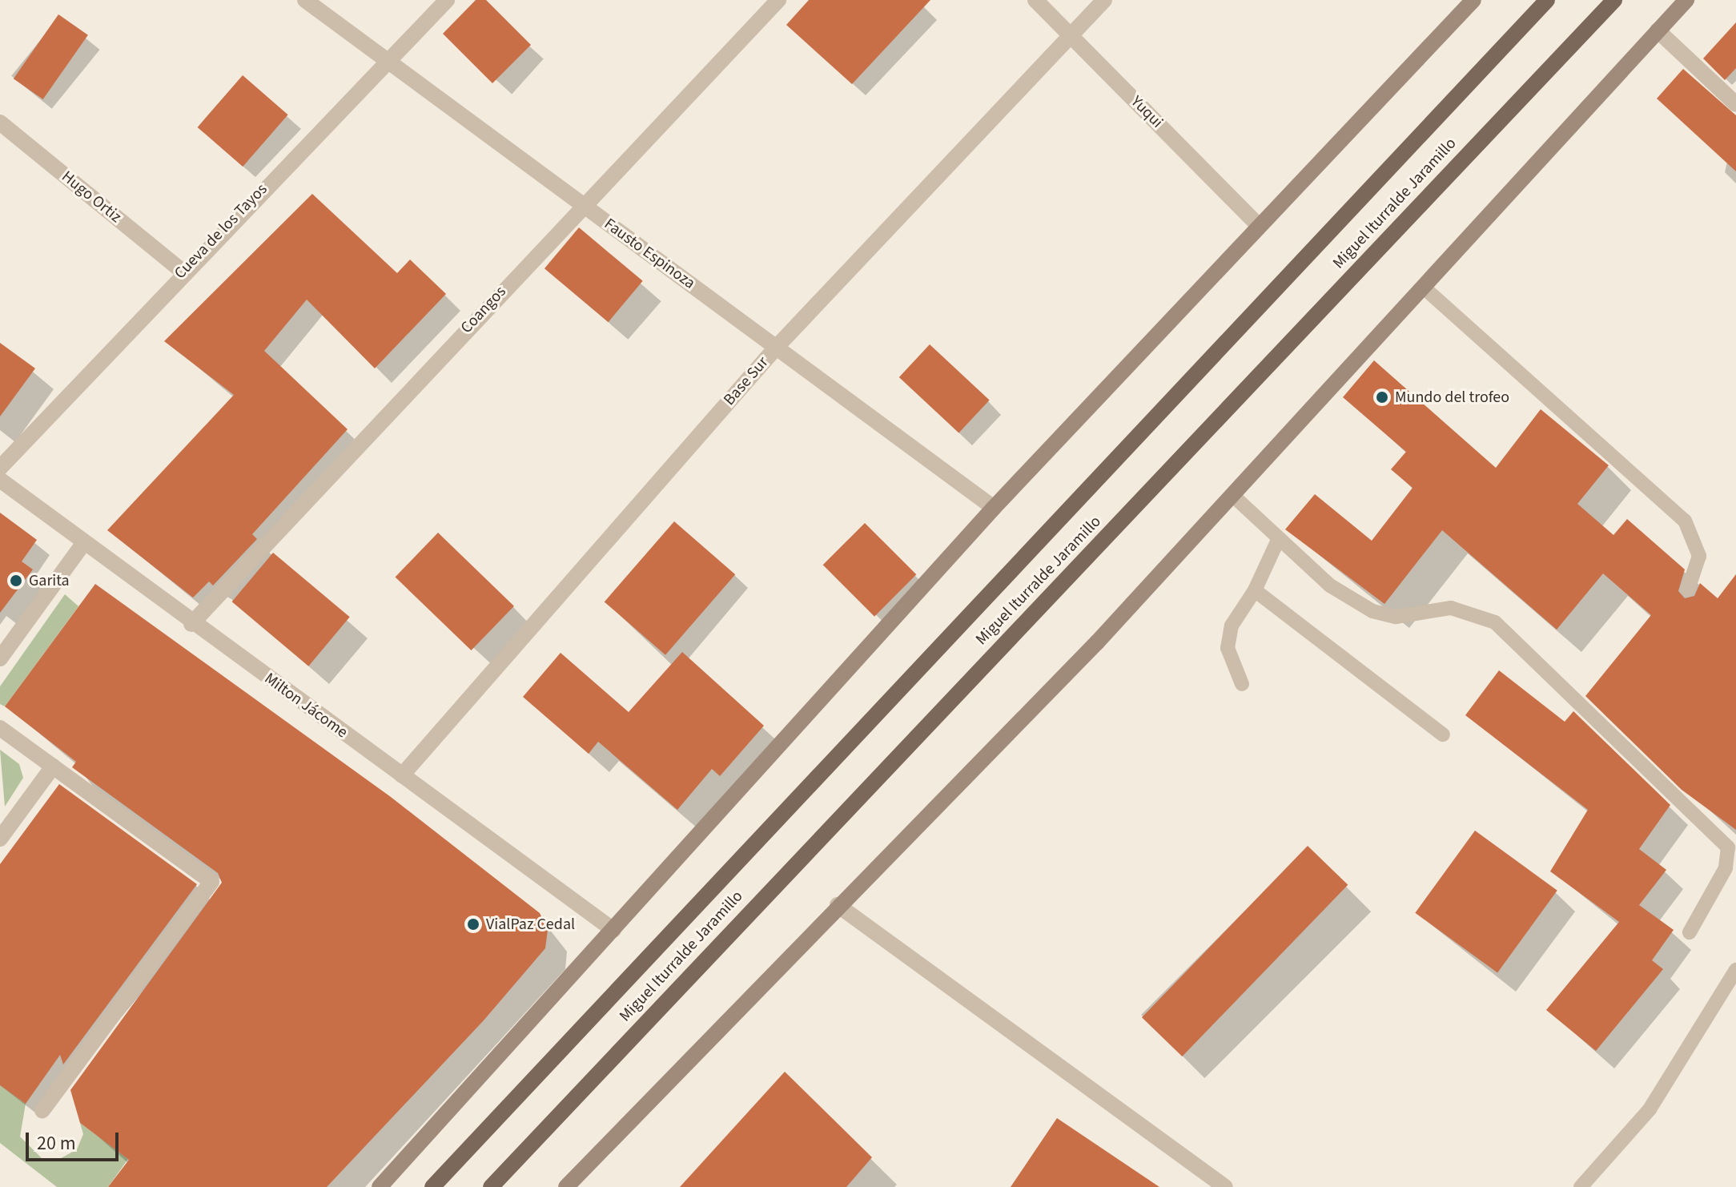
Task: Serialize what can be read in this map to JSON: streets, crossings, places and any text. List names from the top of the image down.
{
  "streets": {
    "main road": ["Miguel Iturralde Jaramillo"],
    "street": [
      "Yuqui",
      "Hugo Ortiz",
      "Cueva de los Tayos",
      "Fausto Espinoza",
      "Coangos",
      "Base Sur",
      "Milton Jácome"
    ]
  },
  "crossings": [
    ["Yuqui", "Base Sur"],
    ["Hugo Ortiz", "Cueva de los Tayos"],
    ["Cueva de los Tayos", "Fausto Espinoza"],
    ["Fausto Espinoza", "Coangos"],
    ["Fausto Espinoza", "Base Sur"],
    ["Coangos", "Milton Jácome"],
    ["Base Sur", "Milton Jácome"]
  ],
  "places": ["Mundo del trofeo", "Garita", "VialPaz Cedal"],
  "scale_bar": "20 m"
}
